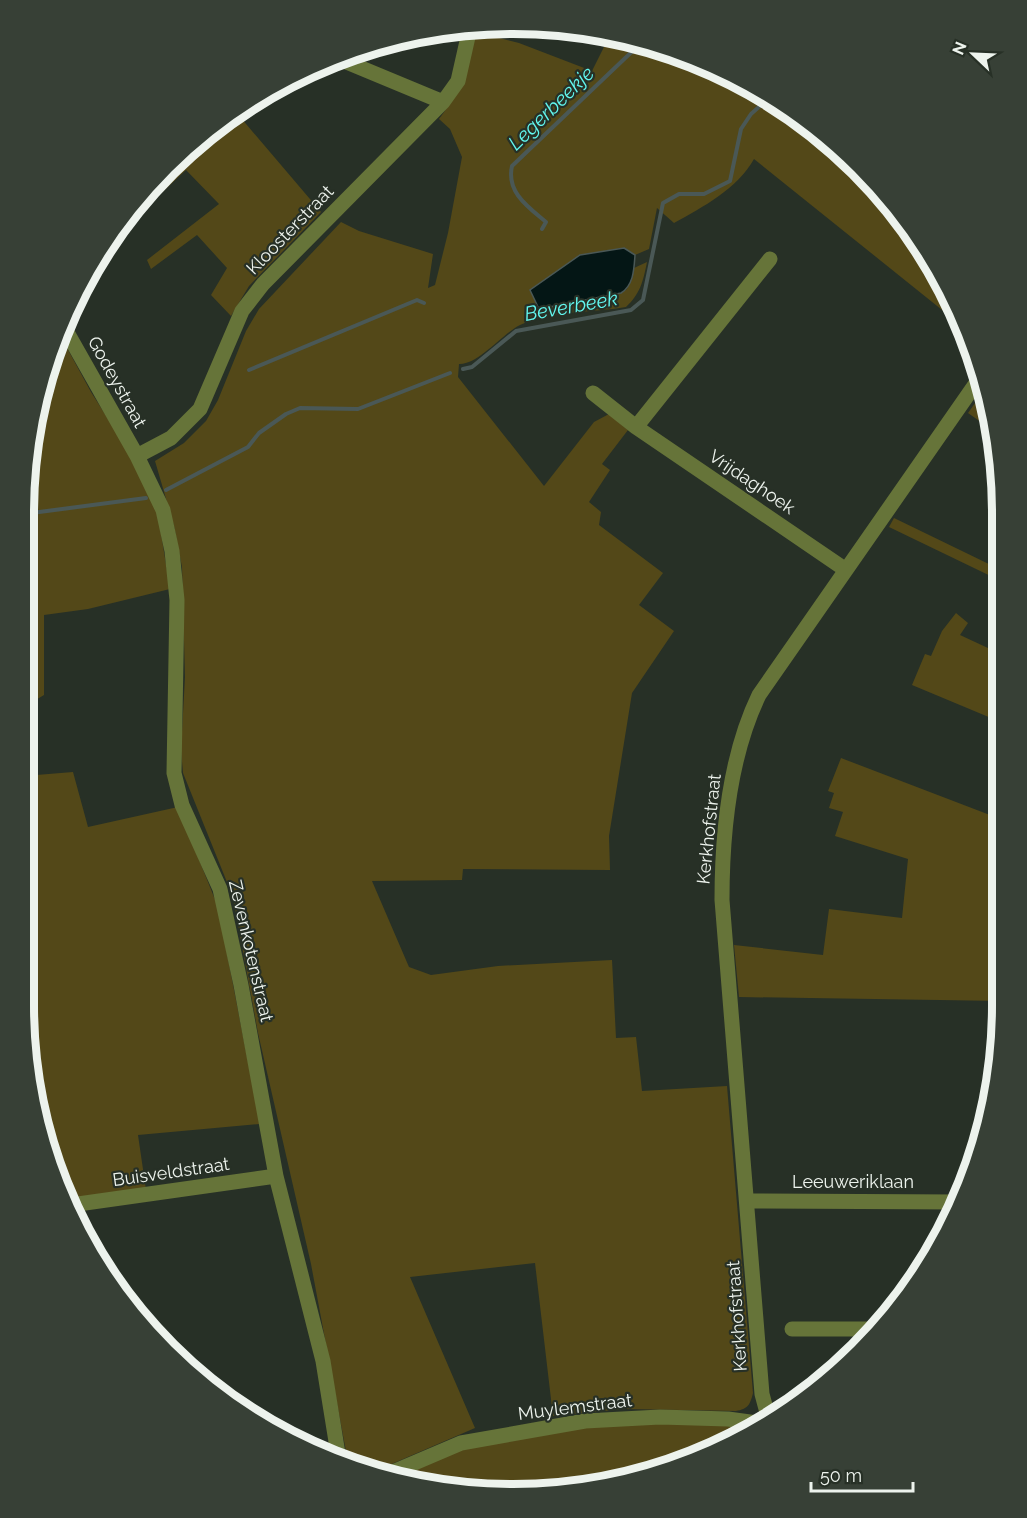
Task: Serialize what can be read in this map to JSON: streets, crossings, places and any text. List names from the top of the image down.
{
  "streets": {
    "street": [
      "Kloosterstraat",
      "Godeystraat",
      "Vrijdaghoek",
      "Kerkhofstraat",
      "Zevenkotenstraat",
      "Buisveldstraat",
      "Leeuweriklaan",
      "Muylemstraat"
    ]
  },
  "crossings": [
    ["Kloosterstraat", "Godeystraat"],
    ["Kloosterstraat", "Zevenkotenstraat"],
    ["Godeystraat", "Zevenkotenstraat"],
    ["Vrijdaghoek", "Kerkhofstraat"],
    ["Kerkhofstraat", "Leeuweriklaan"],
    ["Zevenkotenstraat", "Buisveldstraat"]
  ],
  "water": ["Legerbeekje", "Beverbeek"],
  "scale_bar": "50 m",
  "north": "top left"
}
